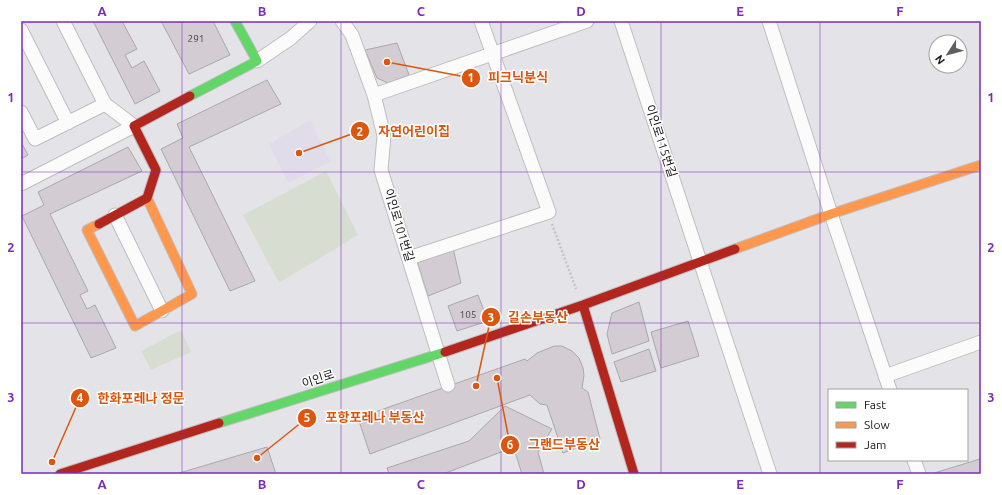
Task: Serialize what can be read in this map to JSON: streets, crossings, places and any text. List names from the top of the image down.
{
  "streets": {
    "street": ["이인로115번길", "이인로101번길", "이인로"]
  },
  "crossings": [
    ["이인로115번길", "이인로"],
    ["이인로101번길", "이인로"]
  ],
  "places": [
    "피크닉분식",
    "자연어린이집",
    "그랜드부동산",
    "길손부동산",
    "포항포레나 부동산",
    "한화포레나 정문"
  ],
  "house_numbers": ["291", "105"],
  "legend": ["Fast", "Slow", "Jam"],
  "north": "bottom left",
  "grid": {
    "columns": [
      "A",
      "B",
      "C",
      "D",
      "E",
      "F"
    ],
    "rows": ["1", "2", "3"]
  }
}
